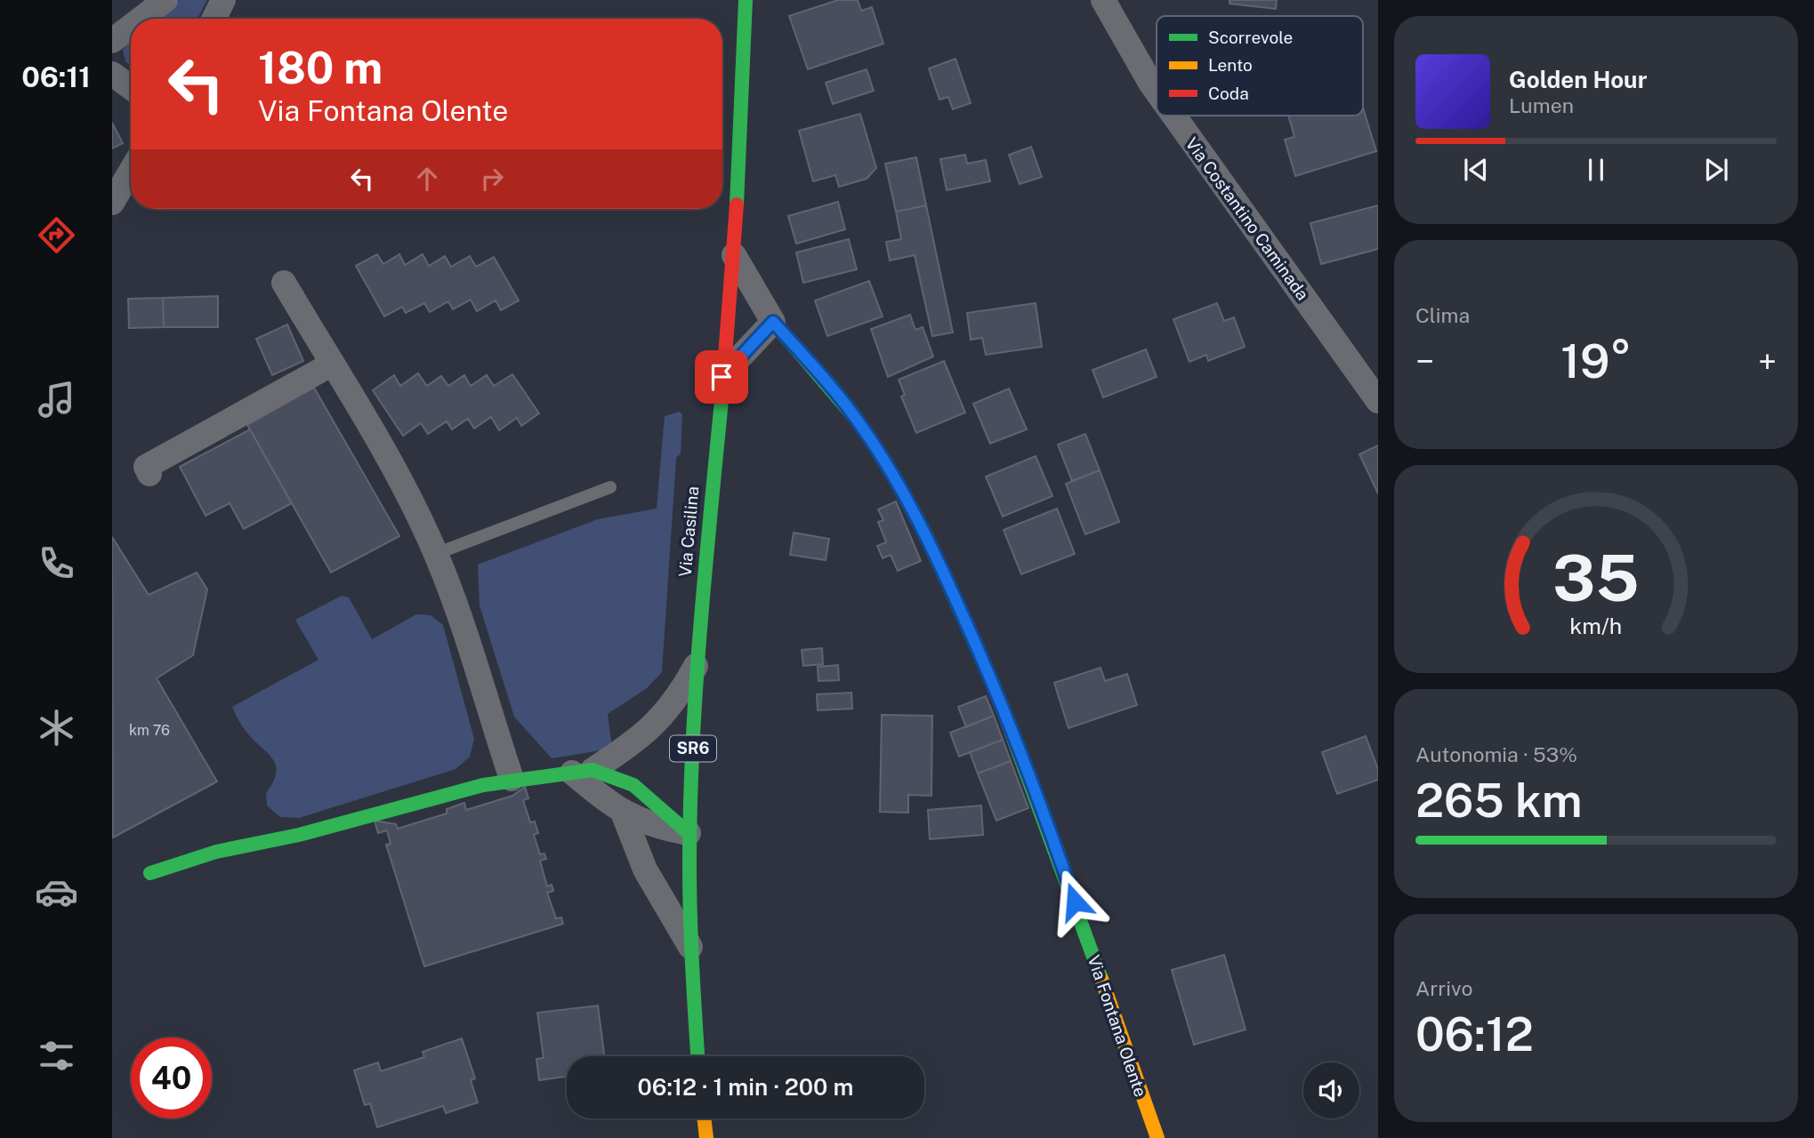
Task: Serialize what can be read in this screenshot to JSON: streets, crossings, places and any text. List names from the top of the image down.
{
  "streets": {
    "street": [
      "Via Costantino Caminada",
      "Via Casilina",
      "SR6",
      "Via Fontana Olente"
    ]
  },
  "crossings": [
    ["Via Casilina", "Via Fontana Olente"]
  ],
  "house_numbers": ["km 76"],
  "legend": ["Scorrevole", "Lento", "Coda"],
  "page": {
    "tabs": "06:11",
    "turn": ["180 m", "Via Fontana Olente"],
    "song": ["Golden Hour", "Lumen"],
    "tile": [
      "Clima",
      ["Autonomia · 53%", "265 km"],
      ["Arrivo", "06:12"]
    ],
    "heat": ["−", "19°", "+"],
    "limit": "40",
    "trip": "06:12 · 1 min · 200 m",
    "gauge": ["35", "km/h"]
  }
}
